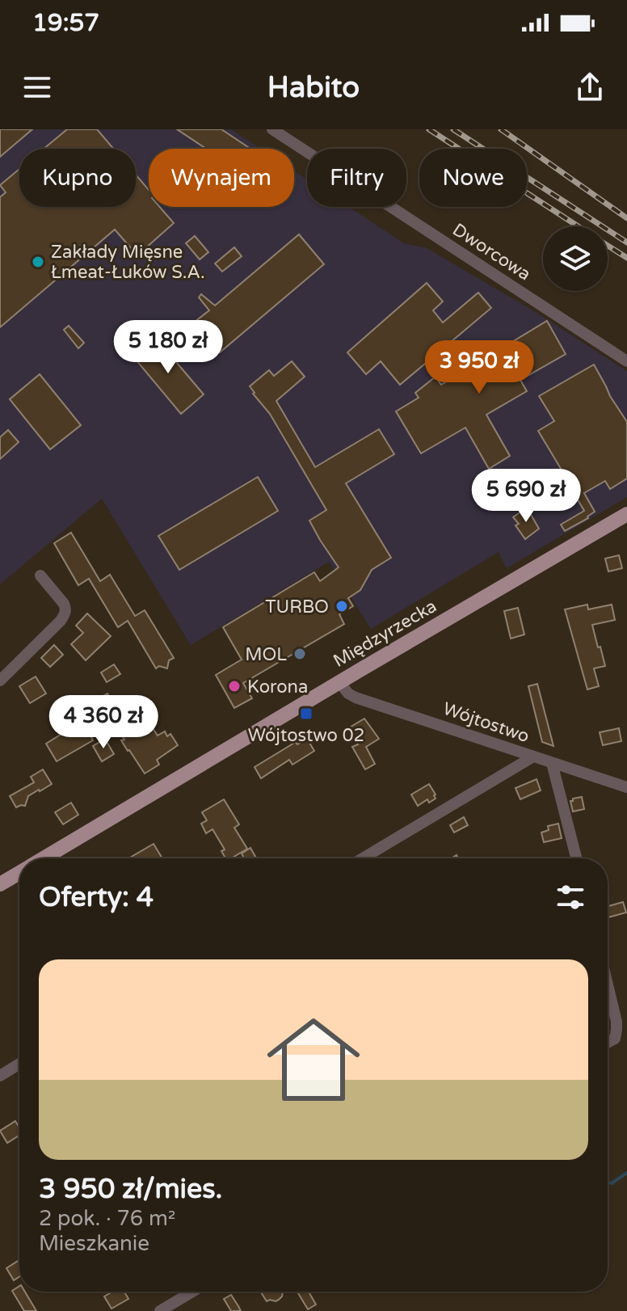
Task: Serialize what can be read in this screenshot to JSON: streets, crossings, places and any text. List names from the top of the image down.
{
  "streets": {
    "main road": ["Międzyrzecka"],
    "street": ["Dworcowa", "Wójtostwo"]
  },
  "crossings": [
    ["Międzyrzecka", "Wójtostwo"]
  ],
  "places": {
    "other": [
      "Zakłady Mięsne Łmeat-Łuków S.A.",
      "TURBO",
      "MOL",
      "Korona"
    ],
    "transit": ["Wójtostwo 02"]
  },
  "page": {
    "status": "19:57",
    "header": "Habito",
    "chip": [
      "Kupno",
      "Wynajem",
      "Filtry",
      "Nowe"
    ],
    "price": [
      "5 180 zł",
      "3 950 zł",
      "5 690 zł",
      "4 360 zł"
    ],
    "heading": "Oferty: 4",
    "list": [
      {
        "name": "3 950 zł/mies.",
        "note": "2 pok. · 76 m² · Mieszkanie"
      }
    ]
  }
}
